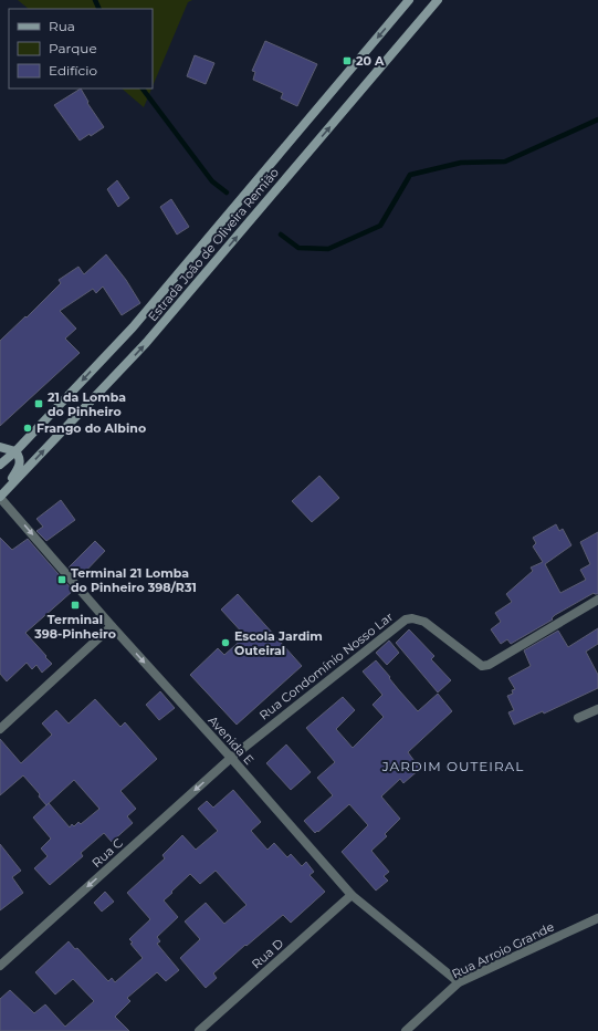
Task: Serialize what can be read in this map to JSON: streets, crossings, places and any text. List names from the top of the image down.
{
  "streets": {
    "main road": ["Estrada João de Oliveira Remião"],
    "street": [
      "Rua Condomínio Nosso Lar",
      "Avenida E",
      "Rua C",
      "Rua Arroio Grande",
      "Rua D"
    ]
  },
  "crossings": [
    ["Estrada João de Oliveira Remião", "Avenida E"],
    ["Rua Condomínio Nosso Lar", "Avenida E"],
    ["Rua Condomínio Nosso Lar", "Rua C"],
    ["Avenida E", "Rua C"],
    ["Avenida E", "Rua Arroio Grande"],
    ["Avenida E", "Rua D"]
  ],
  "one_way": ["Avenida E", "Rua C"],
  "districts": ["JARDIM OUTEIRAL"],
  "places": {
    "transit": [
      "20 A",
      "21 da Lomba do Pinheiro",
      "Terminal 21 Lomba do Pinheiro 398/R31",
      "Terminal 398-Pinheiro"
    ],
    "other": ["Frango do Albino", "Escola Jardim Outeiral"]
  },
  "legend": ["Rua", "Parque", "Edifício"]
}
